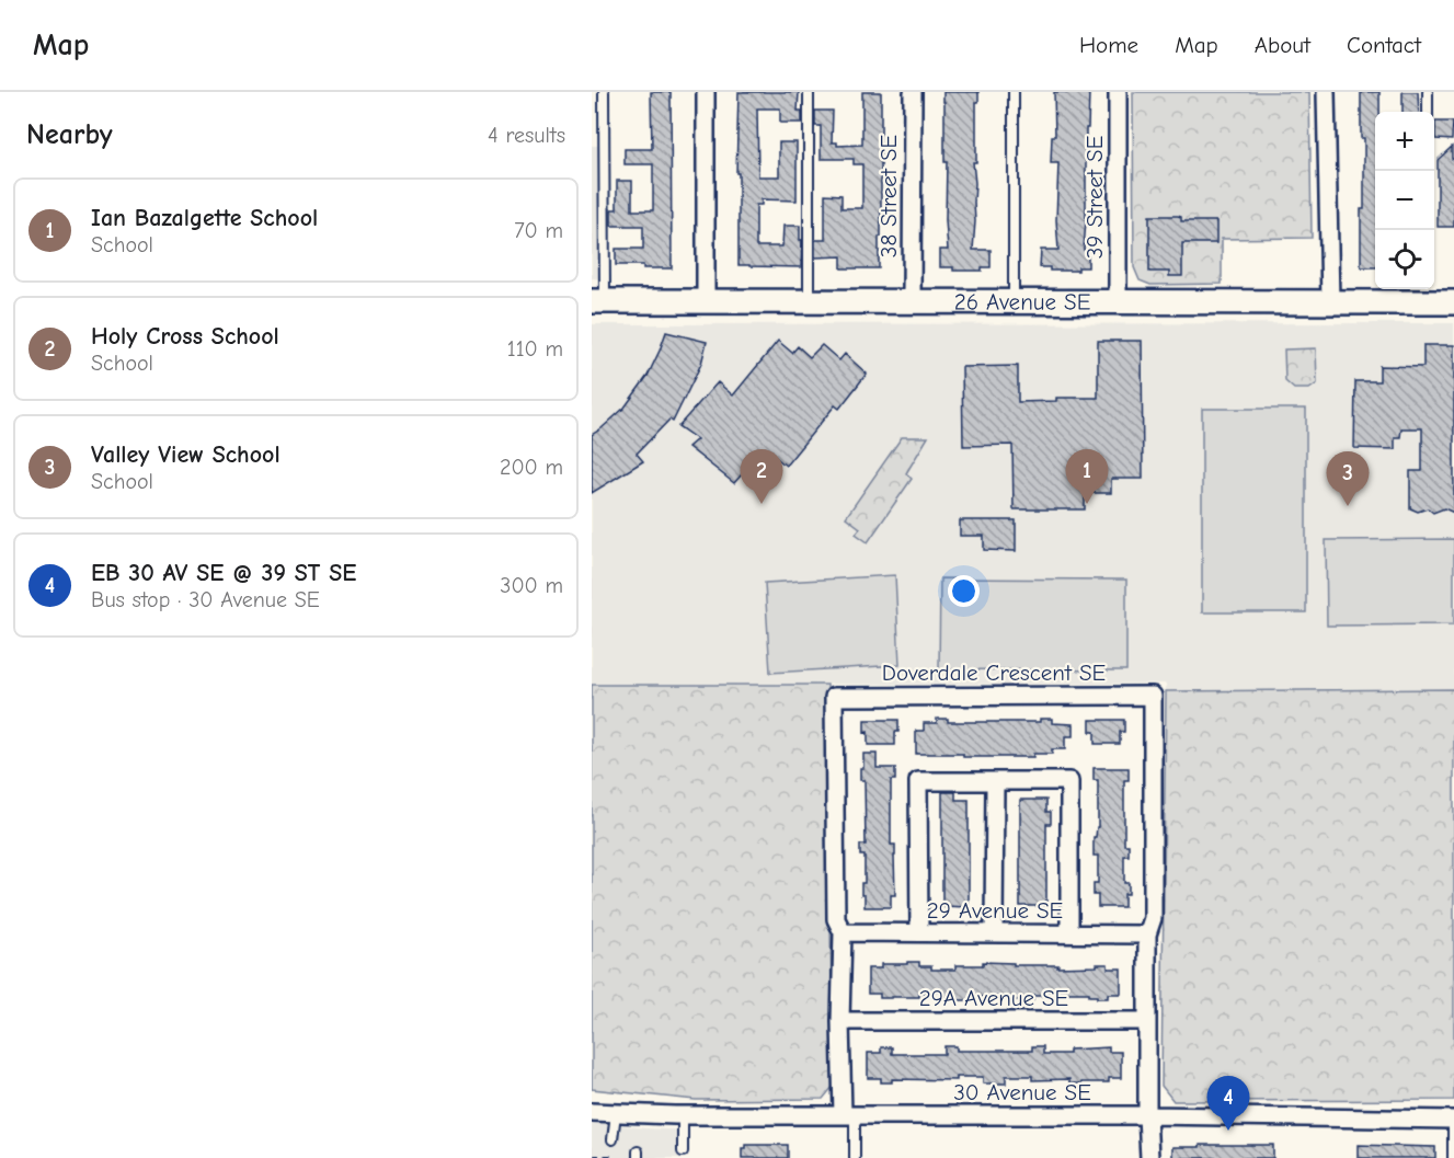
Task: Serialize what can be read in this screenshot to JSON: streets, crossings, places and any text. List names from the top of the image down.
{
  "streets": {
    "street": [
      "38 Street SE",
      "39 Street SE",
      "26 Avenue SE",
      "Doverdale Crescent SE",
      "29 Avenue SE",
      "29A Avenue SE",
      "30 Avenue SE"
    ]
  },
  "crossings": [
    ["38 Street SE", "26 Avenue SE"],
    ["39 Street SE", "26 Avenue SE"],
    ["Doverdale Crescent SE", "29 Avenue SE"],
    ["Doverdale Crescent SE", "29A Avenue SE"],
    ["Doverdale Crescent SE", "30 Avenue SE"]
  ],
  "page": {
    "header": "Map",
    "nav": [
      "Home",
      "Map",
      "About",
      "Contact"
    ],
    "heading": ["Nearby", "4 results"],
    "map_buttons": ["+", "−"],
    "list": [
      {
        "mark": "1",
        "name": "Ian Bazalgette School",
        "note": "School",
        "value": "70 m"
      },
      {
        "mark": "2",
        "name": "Holy Cross School",
        "note": "School",
        "value": "110 m"
      },
      {
        "mark": "3",
        "name": "Valley View School",
        "note": "School",
        "value": "200 m"
      },
      {
        "mark": "4",
        "name": "EB 30 AV SE @ 39 ST SE",
        "note": "Bus stop · 30 Avenue SE",
        "value": "300 m"
      }
    ],
    "pins": [
      "1",
      "2",
      "3",
      "4"
    ]
  }
}
